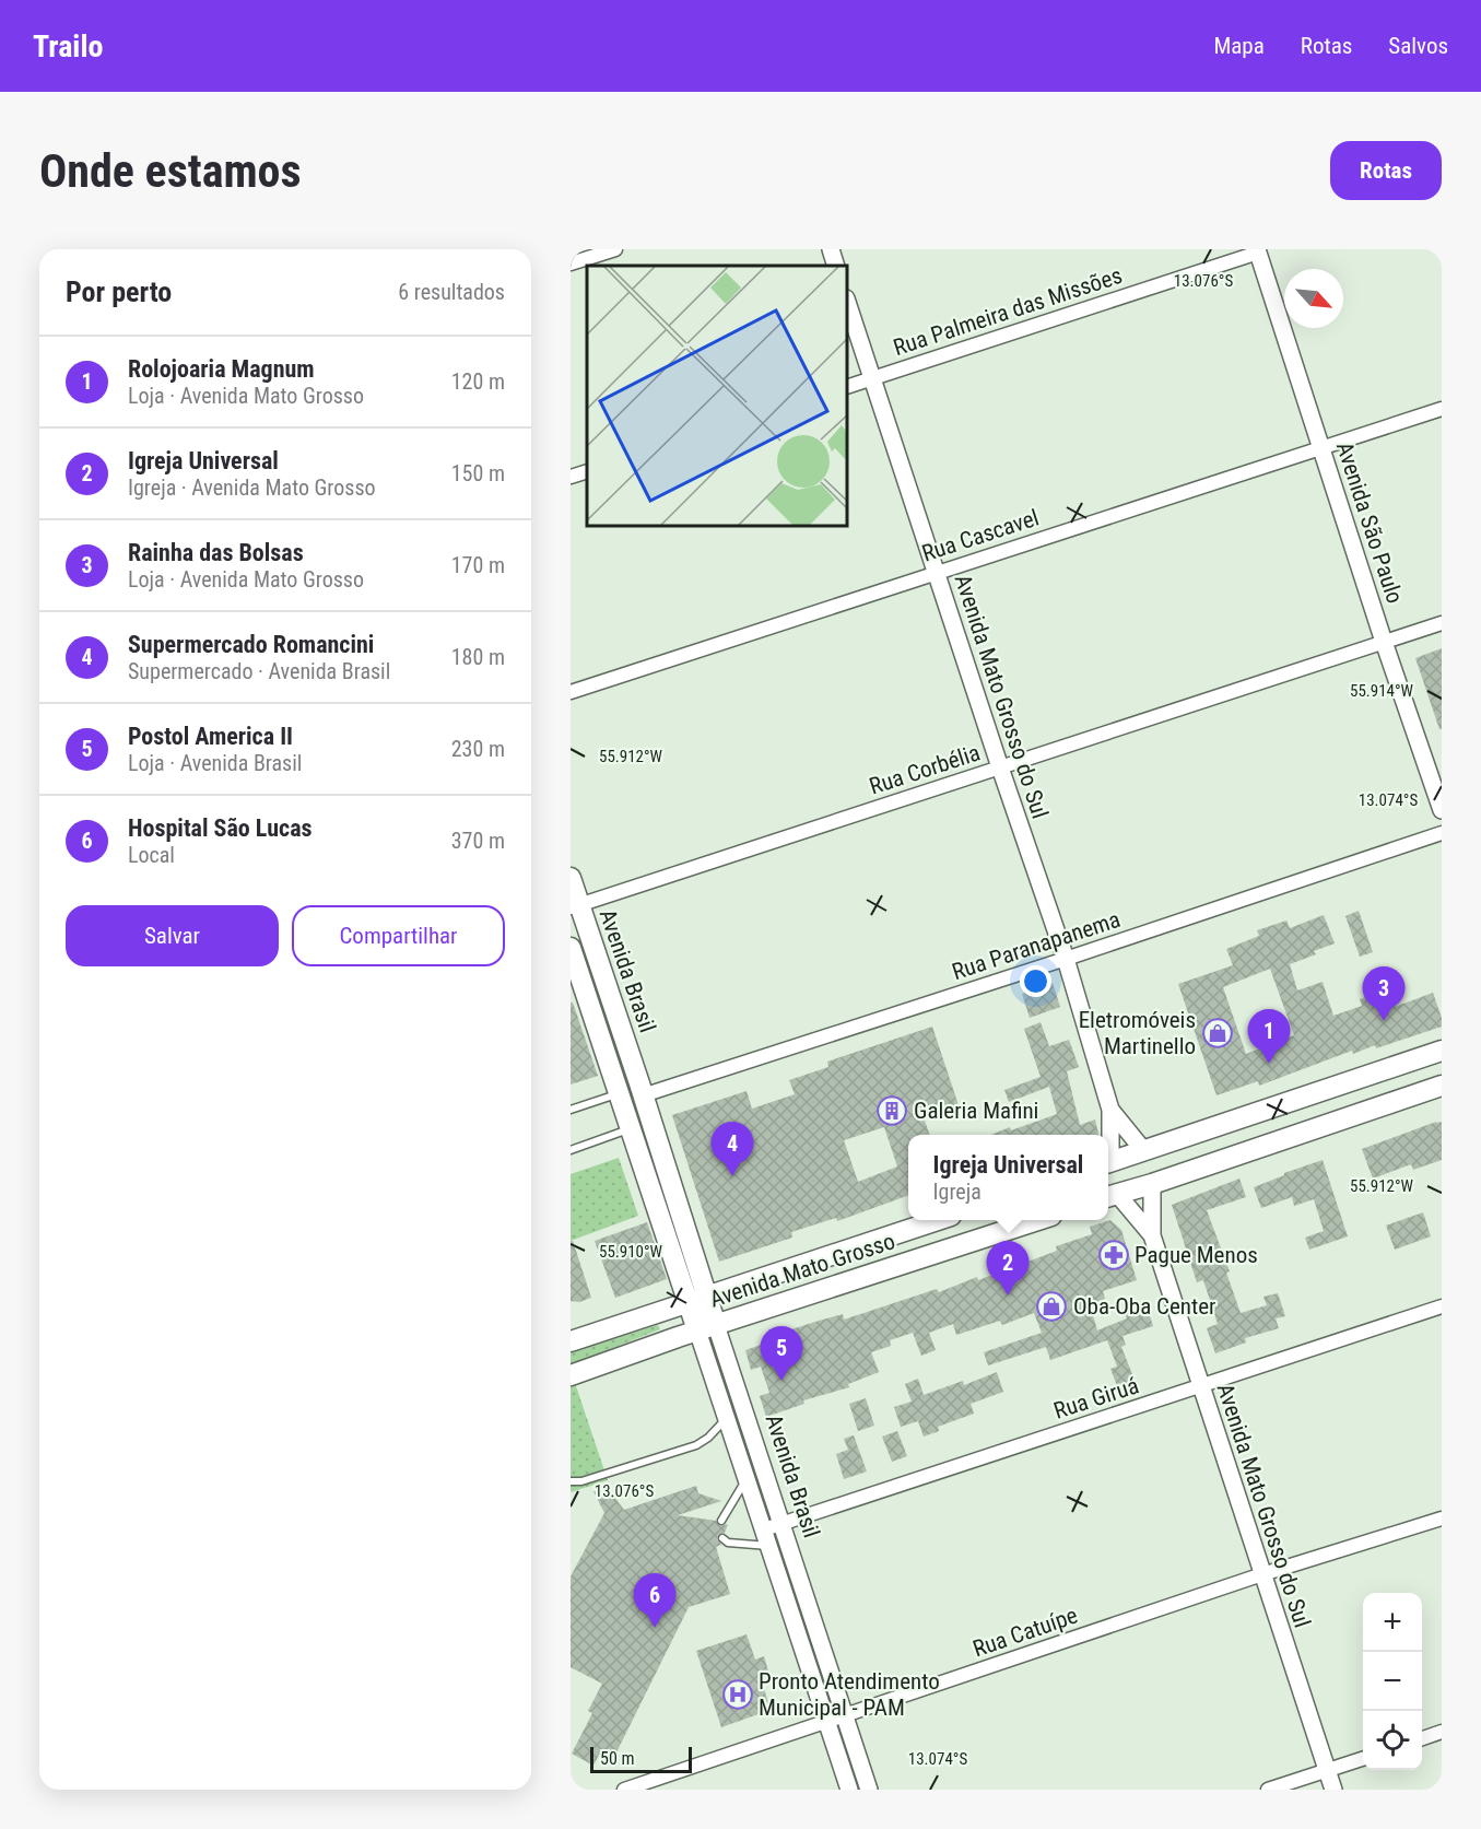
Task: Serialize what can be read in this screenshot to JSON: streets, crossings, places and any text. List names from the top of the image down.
{
  "streets": {
    "main road": ["Avenida Brasil", "Avenida Mato Grosso"],
    "street": [
      "Rua Palmeira das Missões",
      "Avenida São Paulo",
      "Rua Cascavel",
      "Avenida Mato Grosso do Sul",
      "Rua Corbélia",
      "Rua Paranapanema",
      "Rua Giruá",
      "Rua Catuípe"
    ]
  },
  "crossings": [
    ["Rua Palmeira das Missões", "Avenida São Paulo"],
    ["Rua Palmeira das Missões", "Avenida Mato Grosso do Sul"],
    ["Avenida São Paulo", "Rua Cascavel"],
    ["Avenida São Paulo", "Rua Corbélia"],
    ["Rua Cascavel", "Avenida Mato Grosso do Sul"],
    ["Avenida Mato Grosso do Sul", "Rua Corbélia"],
    ["Avenida Mato Grosso do Sul", "Rua Paranapanema"],
    ["Avenida Mato Grosso do Sul", "Rua Giruá"],
    ["Avenida Mato Grosso do Sul", "Rua Catuípe"],
    ["Rua Corbélia", "Avenida Brasil"],
    ["Rua Paranapanema", "Avenida Brasil"],
    ["Avenida Brasil", "Avenida Mato Grosso"],
    ["Avenida Brasil", "Rua Giruá"],
    ["Avenida Brasil", "Rua Catuípe"]
  ],
  "places": {
    "shop": ["Eletromóveis Martinello", "Oba-Oba Center"],
    "building": ["Galeria Mafini"],
    "pharmacy": ["Pague Menos"],
    "hospital": ["Pronto Atendimento Municipal - PAM"]
  },
  "scale_bar": "50 m",
  "north": "bottom right",
  "page": {
    "header": "Trailo",
    "nav": ["Mapa", "Rotas", "Salvos"],
    "buttons": [
      "Rotas",
      ["Salvar", "Compartilhar"]
    ],
    "title": "Onde estamos",
    "heading": ["Por perto", "6 resultados"],
    "list": [
      {
        "mark": "1",
        "name": "Rolojoaria Magnum",
        "note": "Loja · Avenida Mato Grosso",
        "value": "120 m"
      },
      {
        "mark": "2",
        "name": "Igreja Universal",
        "note": "Igreja · Avenida Mato Grosso",
        "value": "150 m"
      },
      {
        "mark": "3",
        "name": "Rainha das Bolsas",
        "note": "Loja · Avenida Mato Grosso",
        "value": "170 m"
      },
      {
        "mark": "4",
        "name": "Supermercado Romancini",
        "note": "Supermercado · Avenida Brasil",
        "value": "180 m"
      },
      {
        "mark": "5",
        "name": "Postol America II",
        "note": "Loja · Avenida Brasil",
        "value": "230 m"
      },
      {
        "mark": "6",
        "name": "Hospital São Lucas",
        "note": "Local",
        "value": "370 m"
      }
    ],
    "pins": [
      "3",
      "1",
      "4",
      "2",
      "5",
      "6"
    ],
    "popup": ["Igreja Universal", "Igreja"],
    "map_buttons": ["+", "−"],
    "scale": "50 m"
  },
  "coordinates": [
    "13.076°S",
    "55.914°W",
    "55.912°W",
    "13.074°S",
    "55.910°W"
  ]
}
